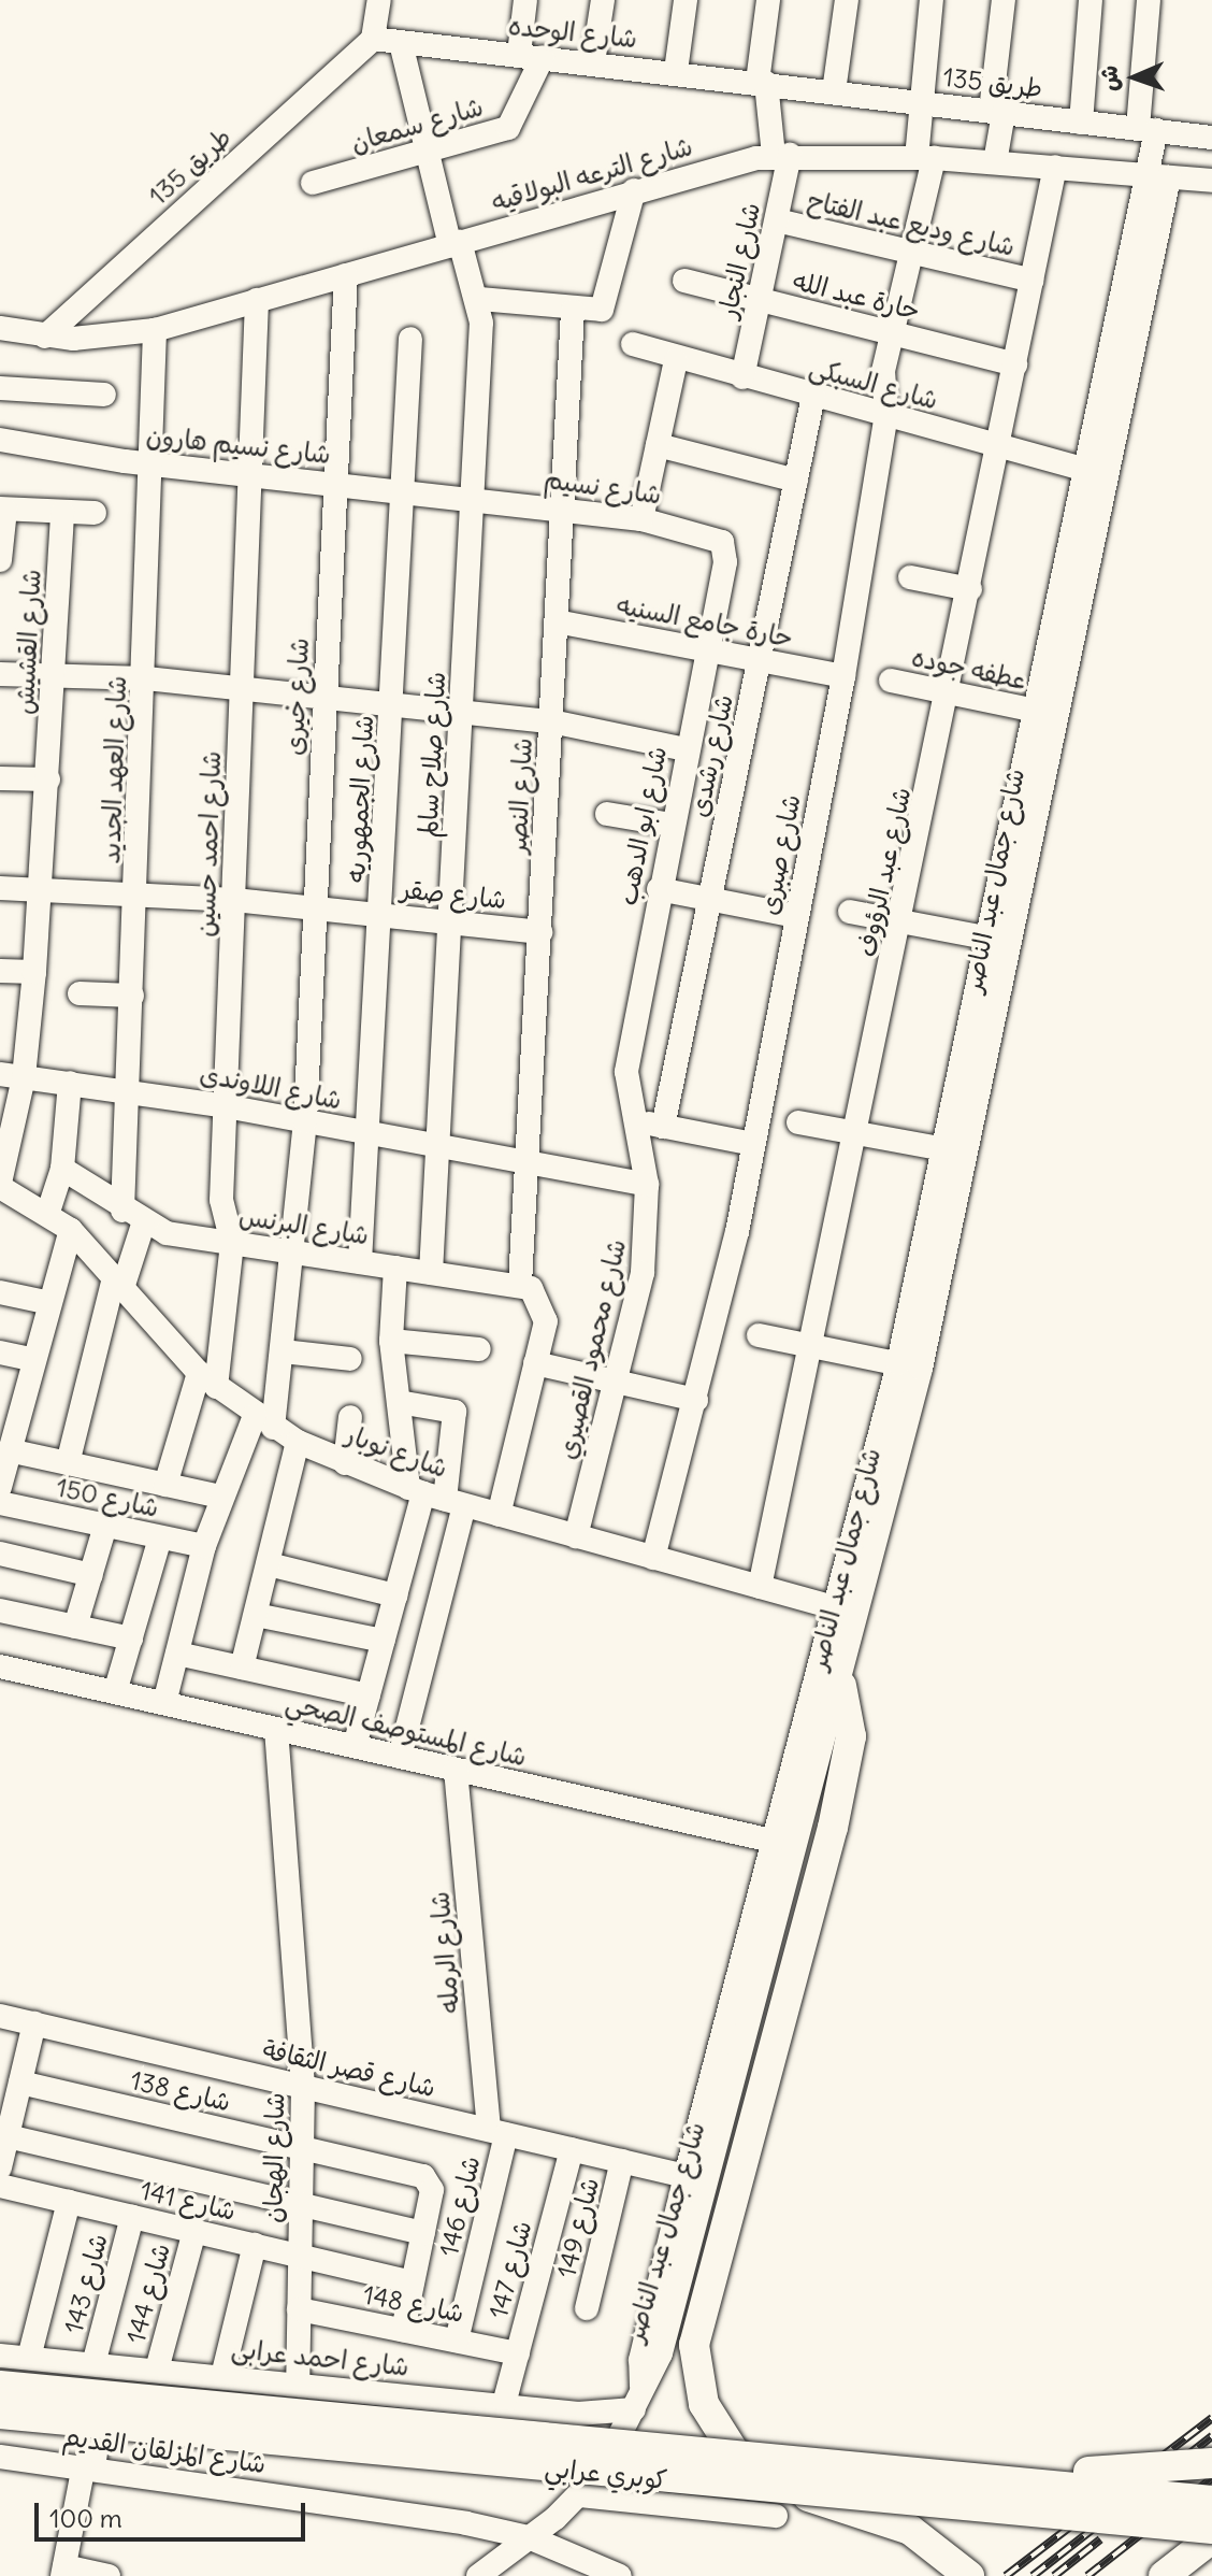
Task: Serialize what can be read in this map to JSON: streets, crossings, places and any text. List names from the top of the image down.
{
  "streets": {
    "main road": ["كوبري عرابي"],
    "street": [
      "شارع الوحده",
      "طريق 135",
      "شارع سمعان",
      "شارع الترعه البولاقيه",
      "شارع وديع عبد الفتاح",
      "شارع النجار",
      "حارة عبد الله",
      "شارع السبكى",
      "شارع نسيم هارون",
      "شارع نسيم",
      "حارة جامع السنيه",
      "شارع القشيش",
      "عطفه جوده",
      "شارع خيرى",
      "شارع صلاح سالم",
      "شارع رشدى",
      "شارع العهد الجديد",
      "شارع النصر",
      "شارع الجمهوريه",
      "شارع ابو الدهب",
      "شارع احمد حسين",
      "شارع صبرى",
      "شارع عبد الرؤوف",
      "شارع جمال عبد الناصر",
      "شارع صقر",
      "شارع اللاوندى",
      "شارع البرنس",
      "شارع محمود القصيري",
      "شارع نوبار",
      "شارع 150",
      "شارع المستوصف الصحي",
      "شارع الرمله",
      "شارع قصر الثقافة",
      "شارع 138",
      "شارع الهجان",
      "شارع 141",
      "شارع 146",
      "شارع 149",
      "شارع 147",
      "شارع 143",
      "شارع 144",
      "شارع 148",
      "شارع احمد عرابى",
      "شارع المزلقان القديم"
    ]
  },
  "crossings": [
    ["شارع الوحده", "طريق 135"],
    ["شارع الوحده", "شارع سمعان"],
    ["شارع الوحده", "شارع النجار"],
    ["شارع الوحده", "شارع صلاح سالم"],
    ["طريق 135", "شارع الترعه البولاقيه"],
    ["طريق 135", "شارع النجار"],
    ["طريق 135", "شارع صبرى"],
    ["طريق 135", "شارع جمال عبد الناصر"],
    ["شارع سمعان", "شارع صلاح سالم"],
    ["شارع الترعه البولاقيه", "شارع النجار"],
    ["شارع الترعه البولاقيه", "شارع خيرى"],
    ["شارع الترعه البولاقيه", "شارع صلاح سالم"],
    ["شارع الترعه البولاقيه", "شارع العهد الجديد"],
    ["شارع الترعه البولاقيه", "شارع احمد حسين"],
    ["شارع الترعه البولاقيه", "شارع صبرى"],
    ["شارع الترعه البولاقيه", "شارع عبد الرؤوف"],
    ["شارع الترعه البولاقيه", "شارع جمال عبد الناصر"],
    ["شارع وديع عبد الفتاح", "شارع النجار"],
    ["شارع وديع عبد الفتاح", "شارع صبرى"],
    ["شارع وديع عبد الفتاح", "شارع عبد الرؤوف"],
    ["شارع النجار", "حارة عبد الله"],
    ["شارع النجار", "شارع السبكى"],
    ["حارة عبد الله", "شارع صبرى"],
    ["حارة عبد الله", "شارع عبد الرؤوف"],
    ["شارع السبكى", "شارع رشدى"],
    ["شارع السبكى", "شارع صبرى"],
    ["شارع السبكى", "شارع عبد الرؤوف"],
    ["شارع السبكى", "شارع جمال عبد الناصر"],
    ["شارع نسيم هارون", "شارع نسيم"],
    ["شارع نسيم هارون", "شارع خيرى"],
    ["شارع نسيم هارون", "شارع صلاح سالم"],
    ["شارع نسيم هارون", "شارع العهد الجديد"],
    ["شارع نسيم هارون", "شارع الجمهوريه"],
    ["شارع نسيم هارون", "شارع احمد حسين"],
    ["شارع نسيم", "شارع صلاح سالم"],
    ["شارع نسيم", "شارع النصر"],
    ["شارع نسيم", "شارع ابو الدهب"],
    ["حارة جامع السنيه", "شارع رشدى"],
    ["حارة جامع السنيه", "شارع النصر"],
    ["حارة جامع السنيه", "شارع ابو الدهب"],
    ["حارة جامع السنيه", "شارع صبرى"],
    ["شارع القشيش", "شارع صقر"],
    ["شارع القشيش", "شارع اللاوندى"],
    ["شارع القشيش", "شارع نوبار"],
    ["عطفه جوده", "شارع عبد الرؤوف"],
    ["عطفه جوده", "شارع جمال عبد الناصر"],
    ["شارع خيرى", "شارع صقر"],
    ["شارع خيرى", "شارع اللاوندى"],
    ["شارع خيرى", "شارع البرنس"],
    ["شارع خيرى", "شارع نوبار"],
    ["شارع خيرى", "شارع 150"],
    ["شارع خيرى", "شارع المستوصف الصحي"],
    ["شارع صلاح سالم", "شارع صقر"],
    ["شارع صلاح سالم", "شارع اللاوندى"],
    ["شارع صلاح سالم", "شارع البرنس"],
    ["شارع العهد الجديد", "شارع صقر"],
    ["شارع العهد الجديد", "شارع اللاوندى"],
    ["شارع العهد الجديد", "شارع البرنس"],
    ["شارع العهد الجديد", "شارع نوبار"],
    ["شارع النصر", "شارع صقر"],
    ["شارع النصر", "شارع اللاوندى"],
    ["شارع النصر", "شارع البرنس"],
    ["شارع الجمهوريه", "شارع صقر"],
    ["شارع الجمهوريه", "شارع اللاوندى"],
    ["شارع الجمهوريه", "شارع البرنس"],
    ["شارع ابو الدهب", "شارع محمود القصيري"],
    ["شارع احمد حسين", "شارع صقر"],
    ["شارع احمد حسين", "شارع اللاوندى"],
    ["شارع احمد حسين", "شارع البرنس"],
    ["شارع احمد حسين", "شارع نوبار"],
    ["شارع صبرى", "شارع نوبار"],
    ["شارع عبد الرؤوف", "شارع نوبار"],
    ["شارع جمال عبد الناصر", "شارع نوبار"],
    ["شارع جمال عبد الناصر", "شارع المستوصف الصحي"],
    ["شارع جمال عبد الناصر", "شارع قصر الثقافة"],
    ["شارع اللاوندى", "شارع محمود القصيري"],
    ["شارع محمود القصيري", "شارع نوبار"],
    ["شارع المستوصف الصحي", "شارع الرمله"],
    ["شارع المستوصف الصحي", "شارع الهجان"],
    ["شارع الرمله", "شارع قصر الثقافة"],
    ["شارع الرمله", "شارع 146"],
    ["شارع قصر الثقافة", "شارع الهجان"],
    ["شارع قصر الثقافة", "شارع 146"],
    ["شارع قصر الثقافة", "شارع 149"],
    ["شارع قصر الثقافة", "شارع 147"],
    ["شارع 138", "شارع الهجان"],
    ["شارع الهجان", "شارع 141"],
    ["شارع الهجان", "شارع 148"],
    ["شارع الهجان", "شارع احمد عرابى"],
    ["شارع 141", "شارع 143"],
    ["شارع 141", "شارع 144"],
    ["شارع 146", "شارع 148"],
    ["شارع 147", "شارع 148"],
    ["شارع 147", "شارع احمد عرابى"],
    ["شارع 143", "شارع احمد عرابى"],
    ["شارع 143", "شارع المزلقان القديم"],
    ["شارع 144", "شارع احمد عرابى"]
  ],
  "scale_bar": "100 m",
  "north": "left"
}
